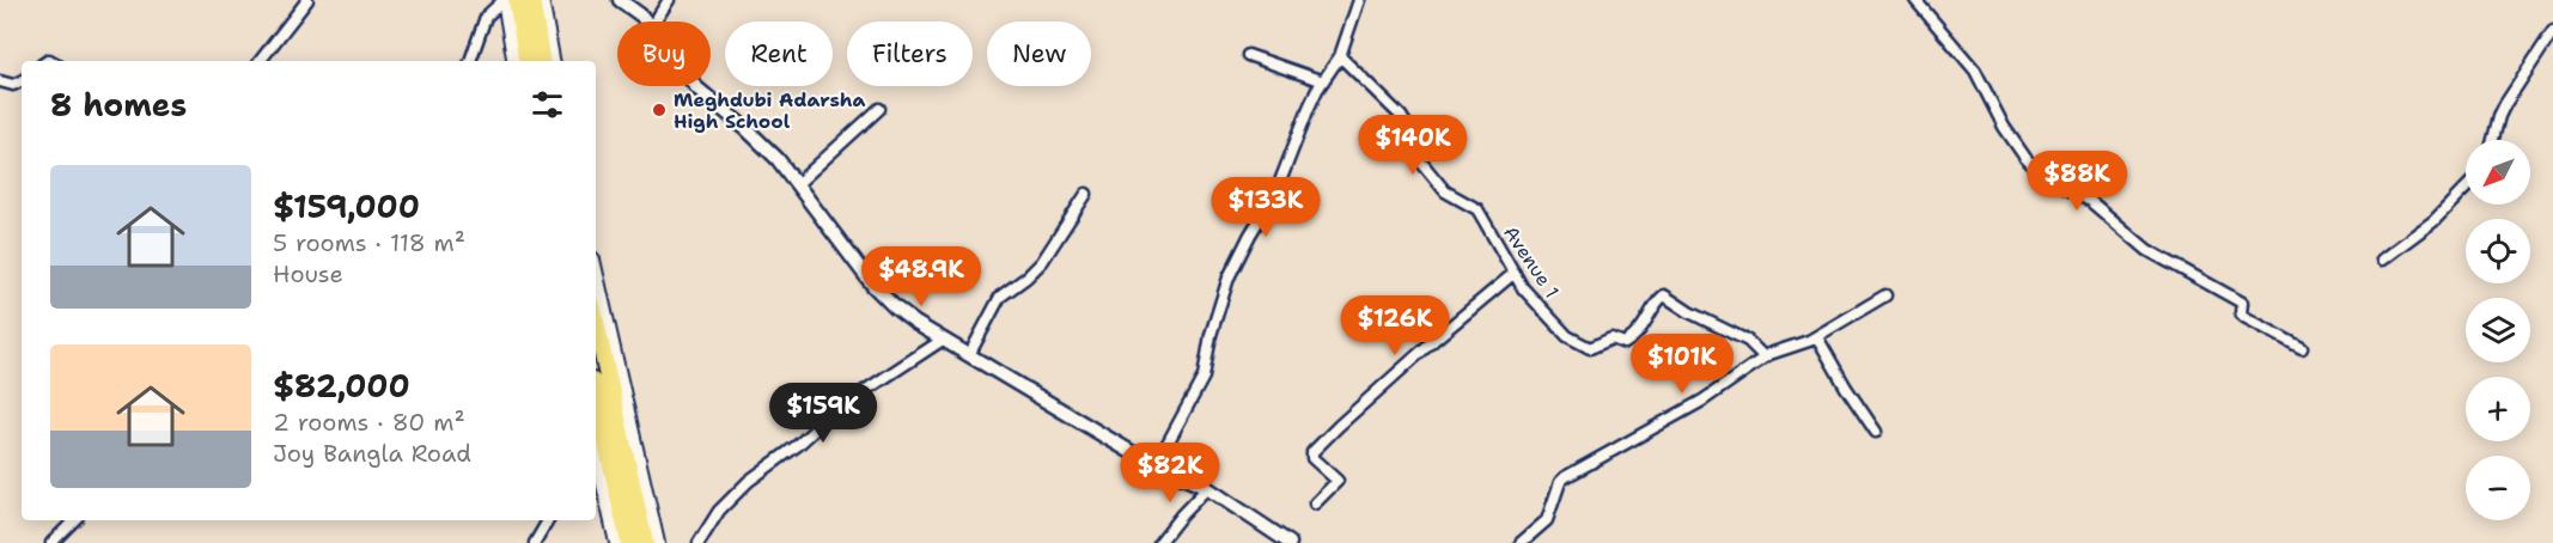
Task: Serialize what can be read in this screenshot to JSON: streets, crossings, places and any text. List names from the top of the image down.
{
  "streets": {
    "street": ["Avenue 1"]
  },
  "places": ["Meghdubi Adarsha High School"],
  "north": "bottom left",
  "page": {
    "chip": [
      "Buy",
      "Rent",
      "Filters",
      "New"
    ],
    "heading": "8 homes",
    "price": [
      "$140K",
      "$88K",
      "$133K",
      "$48.9K",
      "$126K",
      "$101K",
      "$159K",
      "$82K"
    ],
    "map_buttons": ["+", "−"],
    "list": [
      {
        "name": "$159,000",
        "note": "5 rooms · 118 m² · House"
      },
      {
        "name": "$82,000",
        "note": "2 rooms · 80 m² · Joy Bangla Road"
      }
    ]
  }
}
